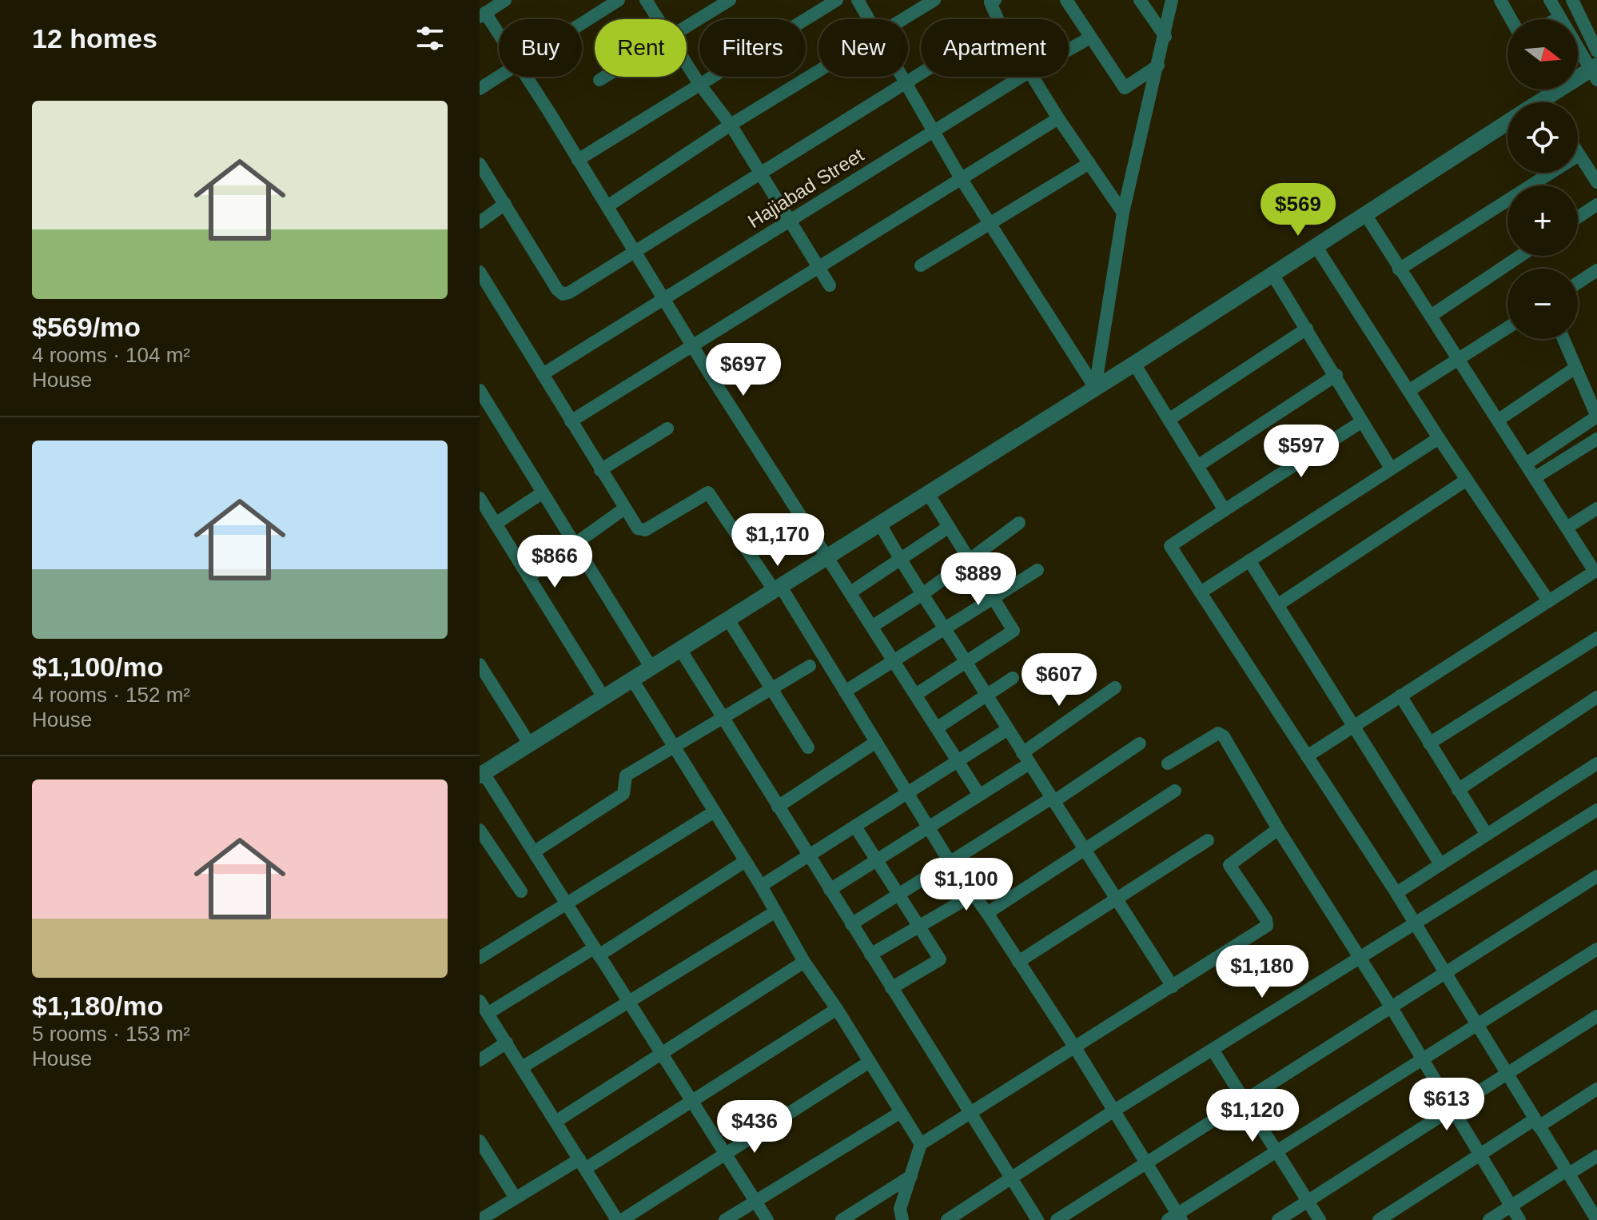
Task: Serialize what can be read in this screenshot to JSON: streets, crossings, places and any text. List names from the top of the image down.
{
  "streets": {
    "street": ["Hajiabad Street"]
  },
  "north": "right",
  "page": {
    "heading": "12 homes",
    "map_buttons": ["+", "−"],
    "chip": [
      "Buy",
      "Rent",
      "Filters",
      "New",
      "Apartment"
    ],
    "list": [
      {
        "name": "$569/mo",
        "note": "4 rooms · 104 m² · House"
      },
      {
        "name": "$1,100/mo",
        "note": "4 rooms · 152 m² · House"
      },
      {
        "name": "$1,180/mo",
        "note": "5 rooms · 153 m² · House"
      }
    ],
    "price": [
      "$569",
      "$697",
      "$597",
      "$1,170",
      "$866",
      "$889",
      "$607",
      "$1,100",
      "$1,180",
      "$613",
      "$1,120",
      "$436"
    ]
  }
}
